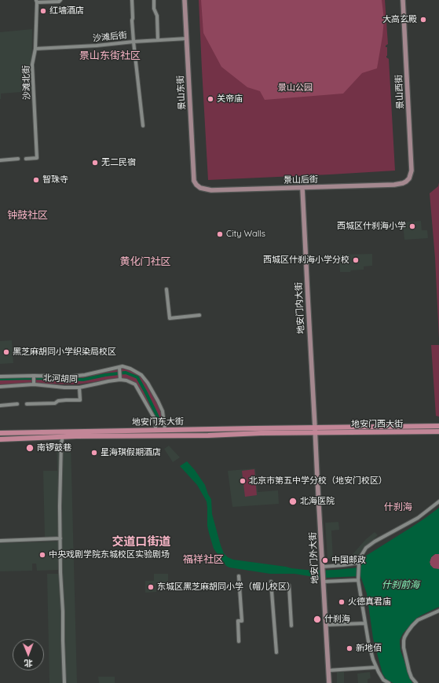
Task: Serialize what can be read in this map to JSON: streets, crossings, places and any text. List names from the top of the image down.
{
  "streets": {
    "main road": ["地安门东大街", "地安门西大街"],
    "street": [
      "沙滩后街",
      "沙滩北街",
      "景山西街",
      "景山东街",
      "景山后街",
      "地安门内大街",
      "北河胡同",
      "地安门外大街"
    ]
  },
  "crossings": [
    ["沙滩后街", "沙滩北街"],
    ["沙滩后街", "景山东街"],
    ["景山西街", "景山后街"],
    ["景山东街", "景山后街"],
    ["景山后街", "地安门内大街"],
    ["地安门内大街", "地安门东大街"],
    ["地安门内大街", "地安门西大街"],
    ["地安门内大街", "地安门外大街"],
    ["地安门东大街", "地安门西大街"],
    ["地安门东大街", "地安门外大街"],
    ["地安门西大街", "地安门外大街"]
  ],
  "districts": [
    "景山东街社区",
    "钟鼓社区",
    "黄化门社区",
    "什刹海",
    "交道口街道",
    "福祥社区"
  ],
  "water": ["什刹前海"],
  "parks": ["景山公园"],
  "places": [
    "红墙酒店",
    "大高玄殿",
    "关帝庙",
    "无二民宿",
    "智珠寺",
    "西城区什刹海小学",
    "City Walls",
    "西城区什刹海小学分校",
    "黑芝麻胡同小学织染局校区",
    "南锣鼓巷",
    "星海琪假期酒店",
    "北京市第五中学分校（地安门校区）",
    "北海医院",
    "中央戏剧学院东城校区实验剧场",
    "中国邮政",
    "东城区黑芝麻胡同小学（帽儿校区）",
    "火德真君庙",
    "什刹海",
    "新地佰"
  ],
  "north": "bottom"
}
